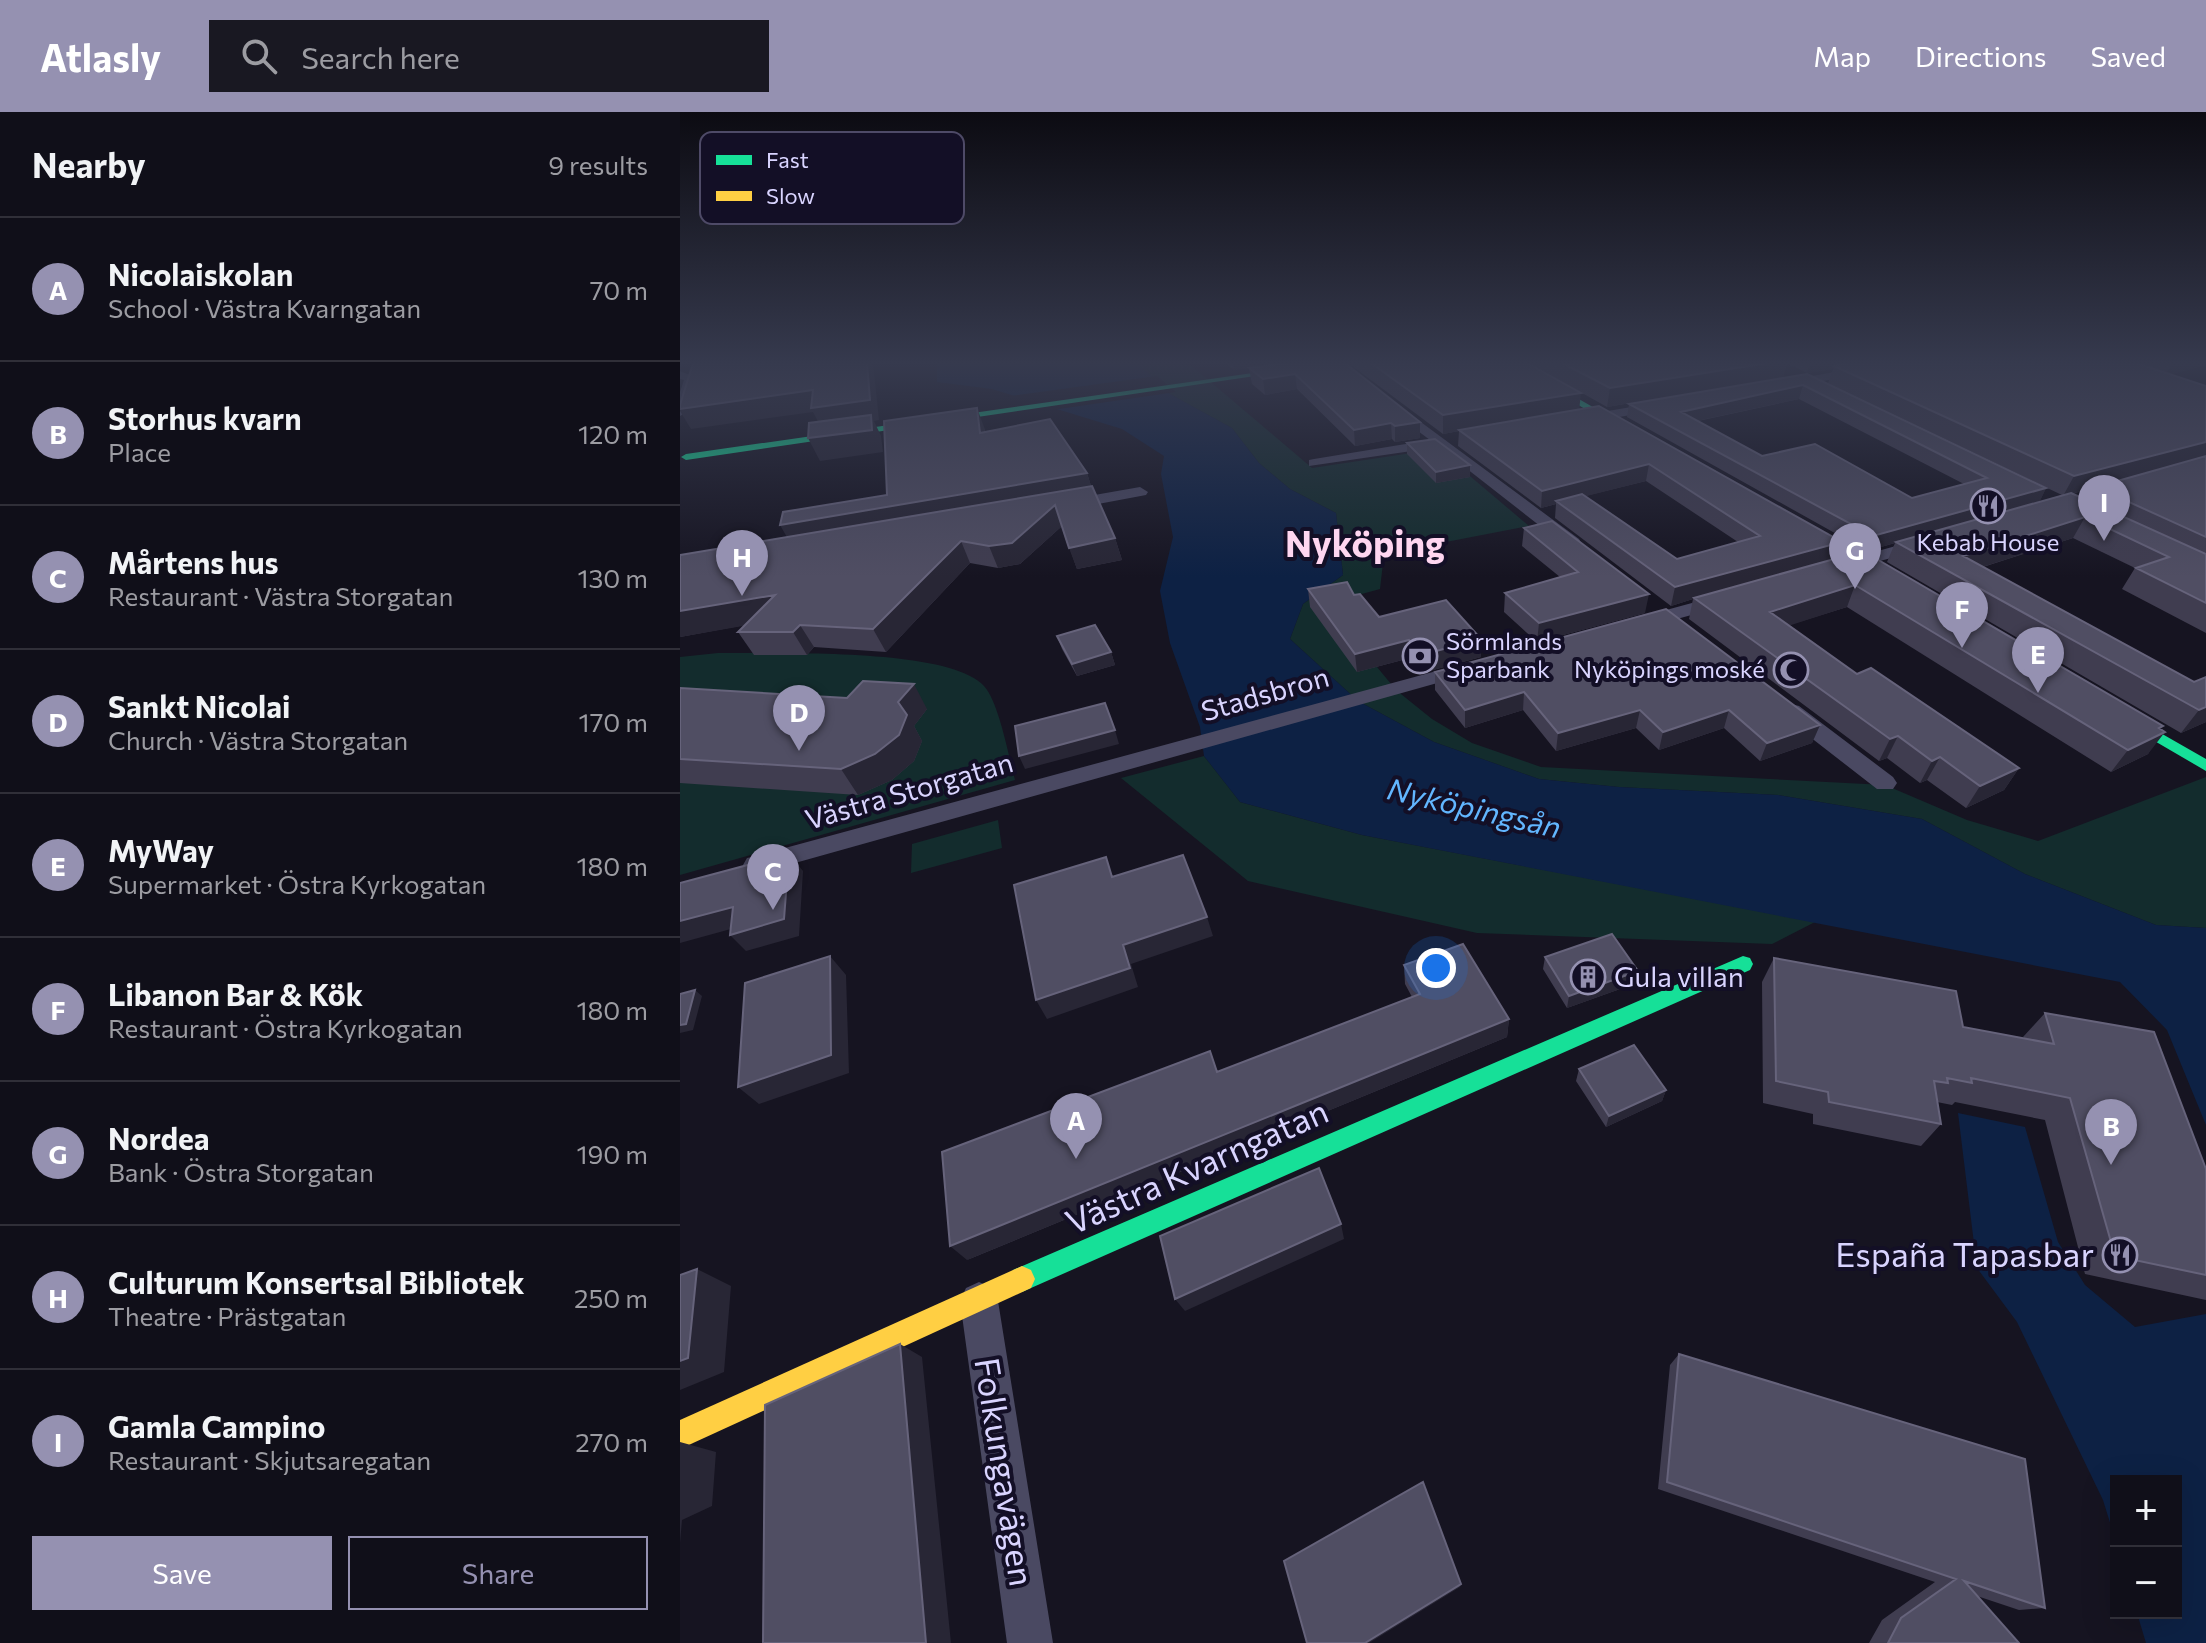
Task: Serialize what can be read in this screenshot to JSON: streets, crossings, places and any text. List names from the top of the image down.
{
  "streets": {
    "street": [
      "Stadsbron",
      "Västra Storgatan",
      "Västra Kvarngatan",
      "Folkungavägen"
    ]
  },
  "crossings": [
    ["Stadsbron", "Västra Storgatan"],
    ["Västra Kvarngatan", "Folkungavägen"]
  ],
  "districts": ["Nyköping"],
  "water": ["Nyköpingsån"],
  "places": {
    "restaurant": ["Kebab House", "España Tapasbar"],
    "bank": ["Sörmlands Sparbank"],
    "mosque": ["Nyköpings moské"],
    "building": ["Gula villan"]
  },
  "legend": ["Fast", "Slow"],
  "page": {
    "header": "Atlasly",
    "search": "Search here",
    "nav": ["Map", "Directions", "Saved"],
    "heading": ["Nearby", "9 results"],
    "list": [
      {
        "mark": "A",
        "name": "Nicolaiskolan",
        "note": "School · Västra Kvarngatan",
        "value": "70 m"
      },
      {
        "mark": "B",
        "name": "Storhus kvarn",
        "note": "Place",
        "value": "120 m"
      },
      {
        "mark": "C",
        "name": "Mårtens hus",
        "note": "Restaurant · Västra Storgatan",
        "value": "130 m"
      },
      {
        "mark": "D",
        "name": "Sankt Nicolai",
        "note": "Church · Västra Storgatan",
        "value": "170 m"
      },
      {
        "mark": "E",
        "name": "MyWay",
        "note": "Supermarket · Östra Kyrkogatan",
        "value": "180 m"
      },
      {
        "mark": "F",
        "name": "Libanon Bar & Kök",
        "note": "Restaurant · Östra Kyrkogatan",
        "value": "180 m"
      },
      {
        "mark": "G",
        "name": "Nordea",
        "note": "Bank · Östra Storgatan",
        "value": "190 m"
      },
      {
        "mark": "H",
        "name": "Culturum Konsertsal Bibliotek",
        "note": "Theatre · Prästgatan",
        "value": "250 m"
      },
      {
        "mark": "I",
        "name": "Gamla Campino",
        "note": "Restaurant · Skjutsaregatan",
        "value": "270 m"
      }
    ],
    "pins": [
      "I",
      "G",
      "H",
      "F",
      "E",
      "D",
      "C",
      "A",
      "B"
    ],
    "map_buttons": ["+", "−"],
    "buttons": ["Save", "Share"]
  }
}
